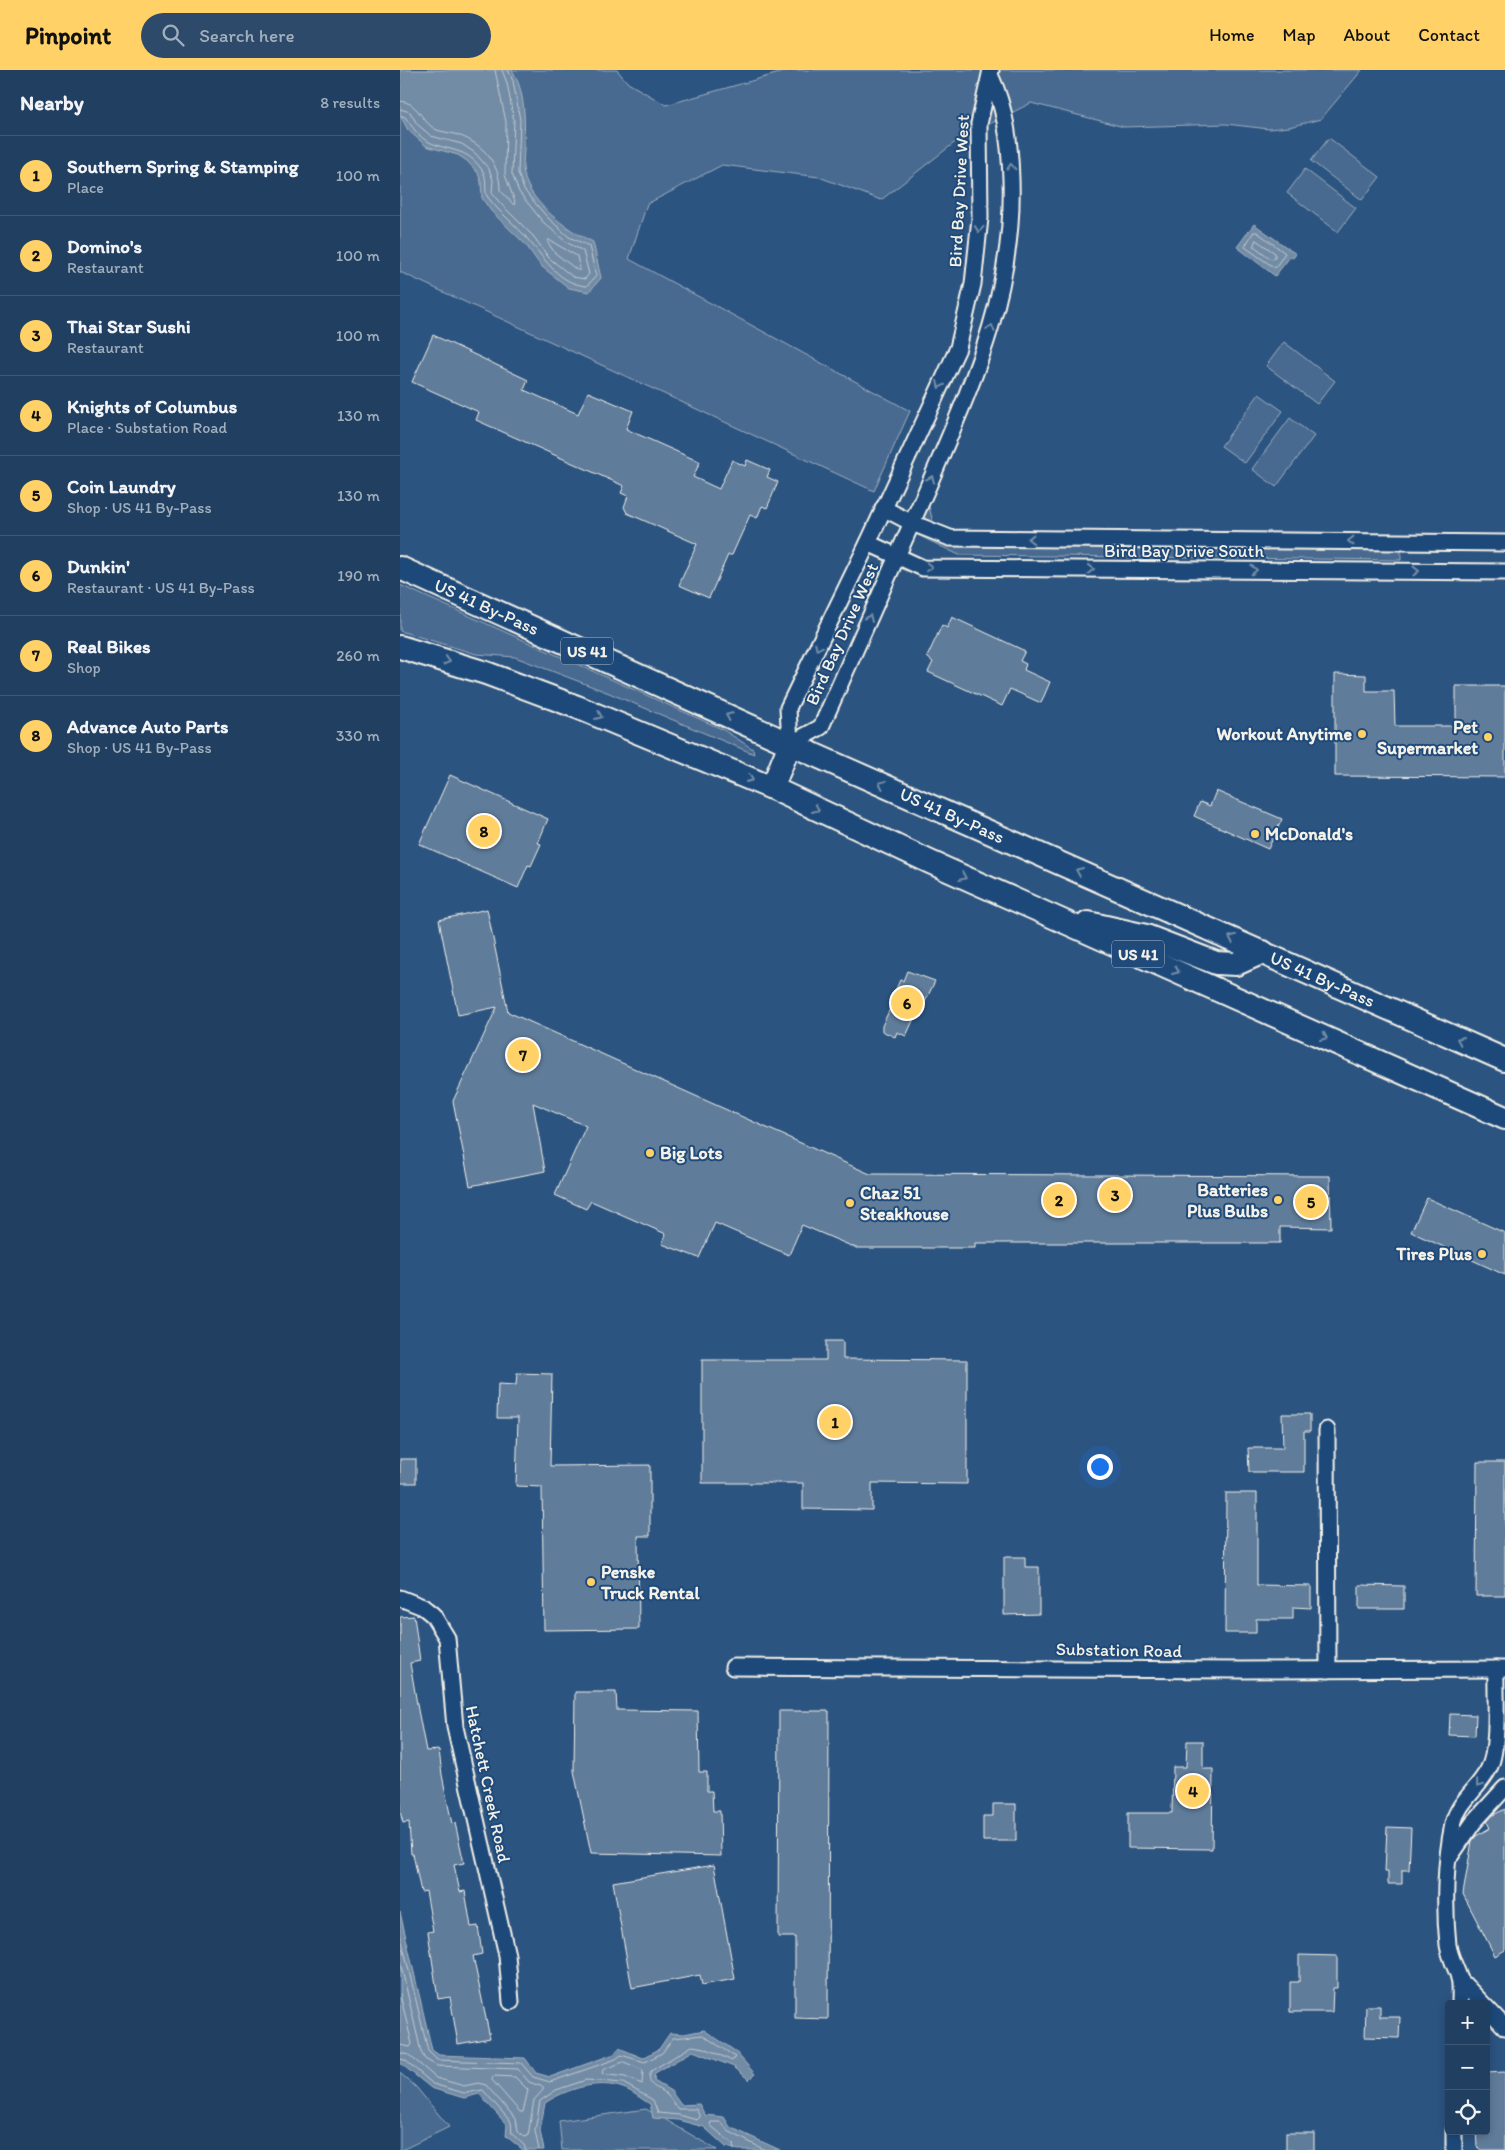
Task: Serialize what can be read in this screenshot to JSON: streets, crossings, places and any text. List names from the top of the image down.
{
  "streets": {
    "main road": ["US 41 By-Pass", "US 41"],
    "street": [
      "Bird Bay Drive West",
      "Bird Bay Drive South",
      "Substation Road",
      "Hatchett Creek Road"
    ]
  },
  "crossings": [
    ["Bird Bay Drive West", "Bird Bay Drive South"],
    ["Bird Bay Drive West", "US 41 By-Pass"]
  ],
  "places": [
    "Workout Anytime",
    "Pet Supermarket",
    "McDonald's",
    "Big Lots",
    "Batteries Plus Bulbs",
    "Chaz 51 Steakhouse",
    "Tires Plus",
    "Penske Truck Rental"
  ],
  "page": {
    "header": "Pinpoint",
    "search": "Search here",
    "nav": [
      "Home",
      "Map",
      "About",
      "Contact"
    ],
    "heading": ["Nearby", "8 results"],
    "list": [
      {
        "mark": "1",
        "name": "Southern Spring & Stamping",
        "note": "Place",
        "value": "100 m"
      },
      {
        "mark": "2",
        "name": "Domino's",
        "note": "Restaurant",
        "value": "100 m"
      },
      {
        "mark": "3",
        "name": "Thai Star Sushi",
        "note": "Restaurant",
        "value": "100 m"
      },
      {
        "mark": "4",
        "name": "Knights of Columbus",
        "note": "Place · Substation Road",
        "value": "130 m"
      },
      {
        "mark": "5",
        "name": "Coin Laundry",
        "note": "Shop · US 41 By-Pass",
        "value": "130 m"
      },
      {
        "mark": "6",
        "name": "Dunkin'",
        "note": "Restaurant · US 41 By-Pass",
        "value": "190 m"
      },
      {
        "mark": "7",
        "name": "Real Bikes",
        "note": "Shop",
        "value": "260 m"
      },
      {
        "mark": "8",
        "name": "Advance Auto Parts",
        "note": "Shop · US 41 By-Pass",
        "value": "330 m"
      }
    ],
    "pins": [
      "8",
      "6",
      "7",
      "3",
      "2",
      "5",
      "1",
      "4"
    ],
    "map_buttons": ["+", "−"]
  }
}
